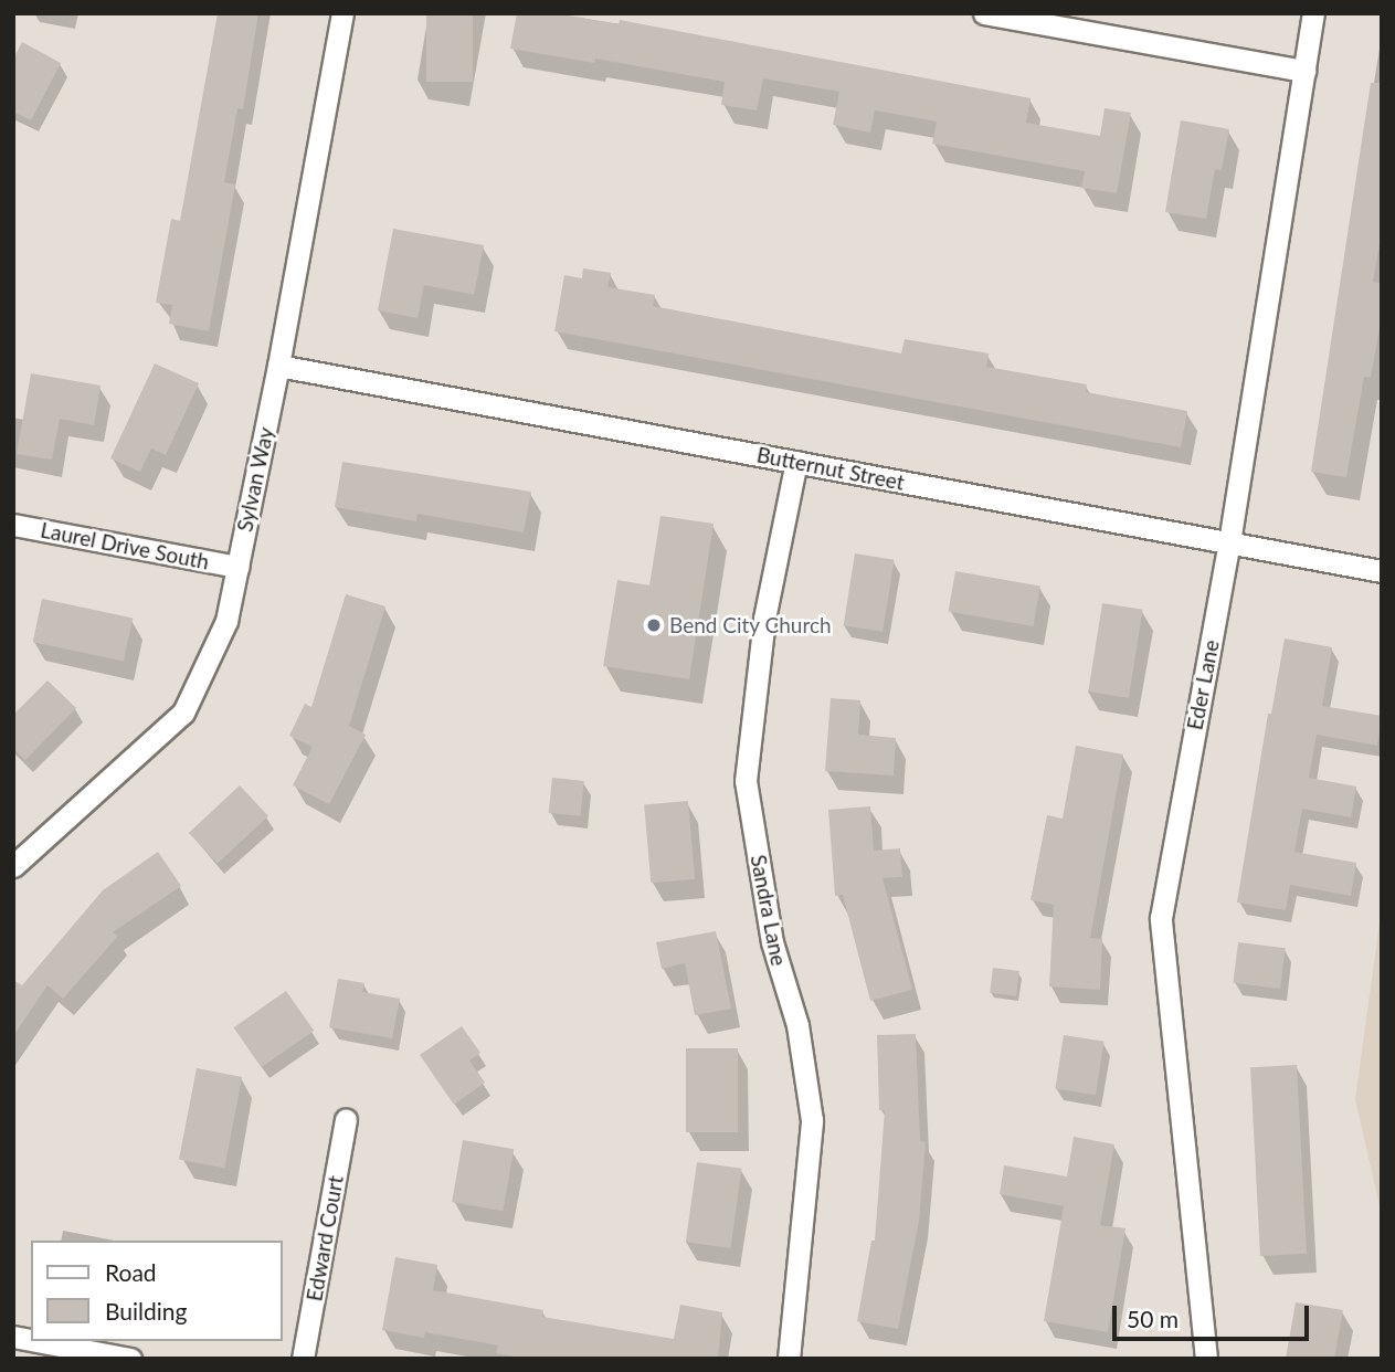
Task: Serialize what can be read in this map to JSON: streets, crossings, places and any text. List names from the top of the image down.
{
  "streets": {
    "street": [
      "Butternut Street",
      "Sylvan Way",
      "Laurel Drive South",
      "Eder Lane",
      "Sandra Lane",
      "Edward Court"
    ]
  },
  "crossings": [
    ["Butternut Street", "Sylvan Way"],
    ["Butternut Street", "Eder Lane"],
    ["Butternut Street", "Sandra Lane"],
    ["Sylvan Way", "Laurel Drive South"]
  ],
  "places": ["Bend City Church"],
  "legend": ["Road", "Building"],
  "scale_bar": "50 m"
}
